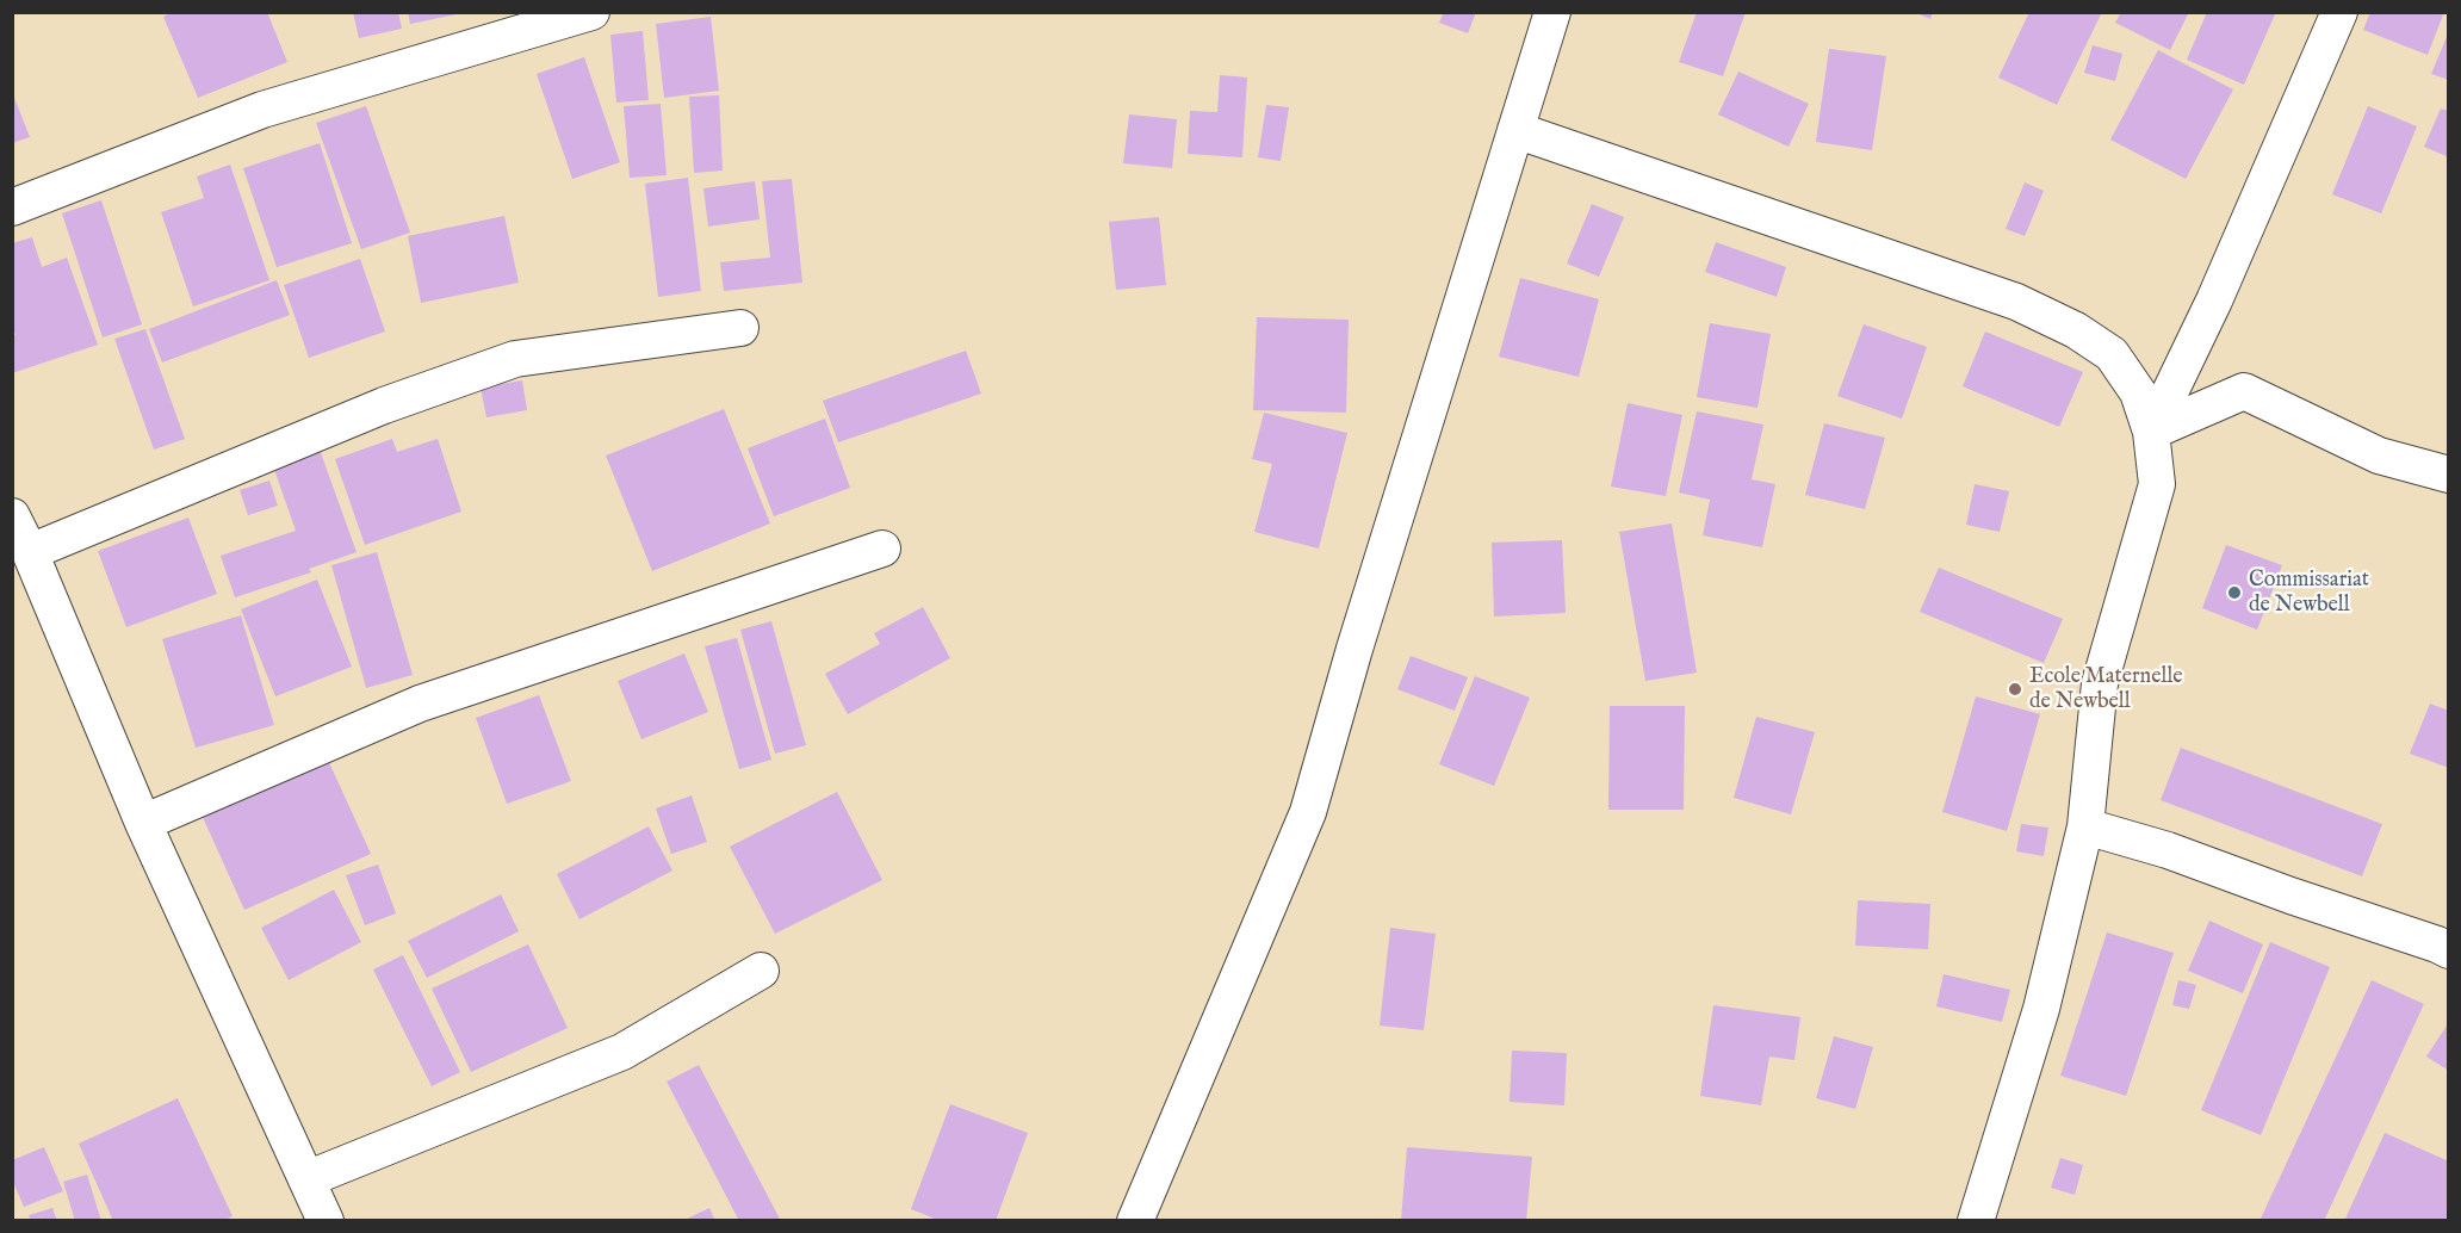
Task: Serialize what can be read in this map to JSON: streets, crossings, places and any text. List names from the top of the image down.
{
  "places": ["Commissariat de Newbell", "Ecole Maternelle de Newbell"]
}
